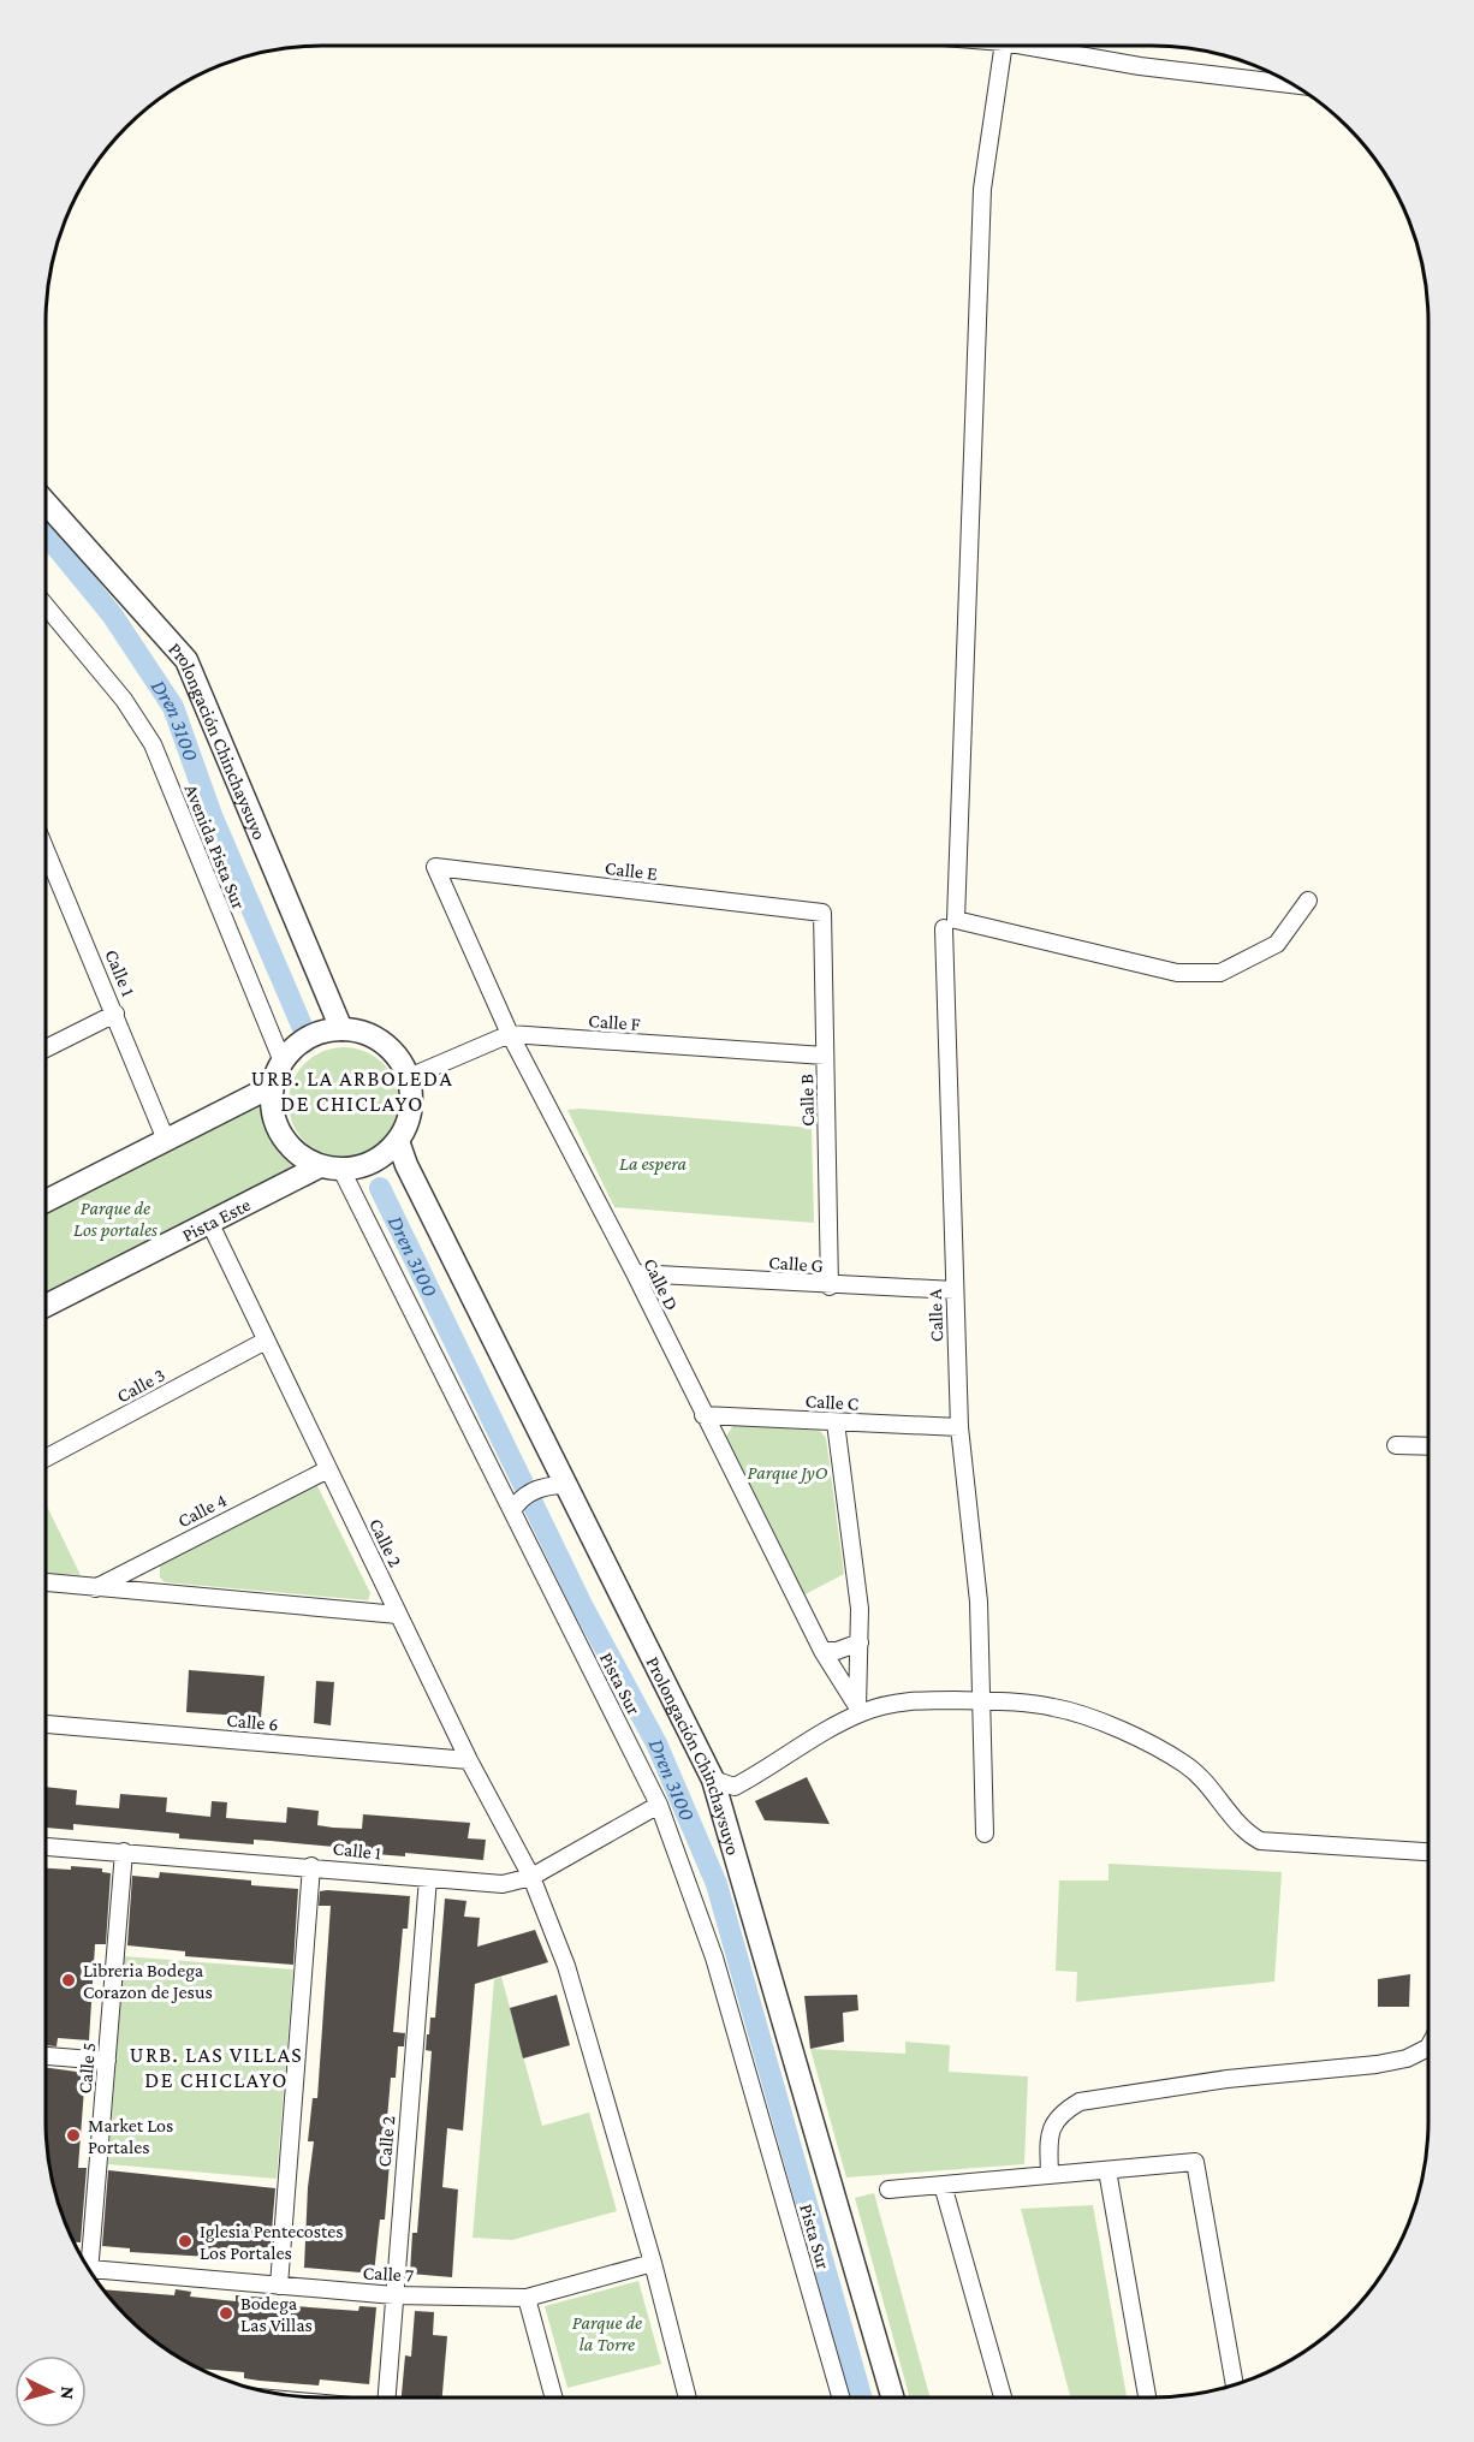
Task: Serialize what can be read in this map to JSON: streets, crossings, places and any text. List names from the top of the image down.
{
  "streets": {
    "street": [
      "Prolongación Chinchaysuyo",
      "Avenida Pista Sur",
      "Calle E",
      "Calle 1",
      "Calle F",
      "Calle B",
      "Pista Este",
      "Calle G",
      "Calle D",
      "Calle A",
      "Calle 3",
      "Calle C",
      "Calle 4",
      "Calle 2",
      "Pista Sur",
      "Calle 6",
      "Calle 5",
      "Calle 7"
    ]
  },
  "crossings": [
    ["Prolongación Chinchaysuyo", "Avenida Pista Sur"],
    ["Prolongación Chinchaysuyo", "Calle F"],
    ["Prolongación Chinchaysuyo", "Pista Este"],
    ["Prolongación Chinchaysuyo", "Pista Sur"],
    ["Avenida Pista Sur", "Calle F"],
    ["Avenida Pista Sur", "Pista Este"],
    ["Avenida Pista Sur", "Pista Sur"],
    ["Calle E", "Calle B"],
    ["Calle E", "Calle D"],
    ["Calle 1", "Calle 2"],
    ["Calle 1", "Pista Sur"],
    ["Calle 1", "Calle 5"],
    ["Calle F", "Calle B"],
    ["Calle F", "Pista Este"],
    ["Calle F", "Calle D"],
    ["Calle F", "Pista Sur"],
    ["Calle B", "Calle G"],
    ["Pista Este", "Calle 2"],
    ["Pista Este", "Pista Sur"],
    ["Calle G", "Calle D"],
    ["Calle G", "Calle A"],
    ["Calle D", "Calle C"],
    ["Calle A", "Calle C"],
    ["Calle 3", "Calle 2"],
    ["Calle 4", "Calle 2"],
    ["Calle 2", "Calle 6"],
    ["Calle 2", "Calle 7"]
  ],
  "districts": ["URB. LA ARBOLEDA DE CHICLAYO", "URB. LAS VILLAS DE CHICLAYO"],
  "water": ["Dren 3100"],
  "parks": [
    "La espera",
    "Parque de Los portales",
    "Parque JyO",
    "Parque de la Torre"
  ],
  "places": [
    "Libreria Bodega Corazon de Jesus",
    "Market Los Portales",
    "Iglesia Pentecostes Los Portales",
    "Bodega Las Villas"
  ],
  "north": "right"
}
